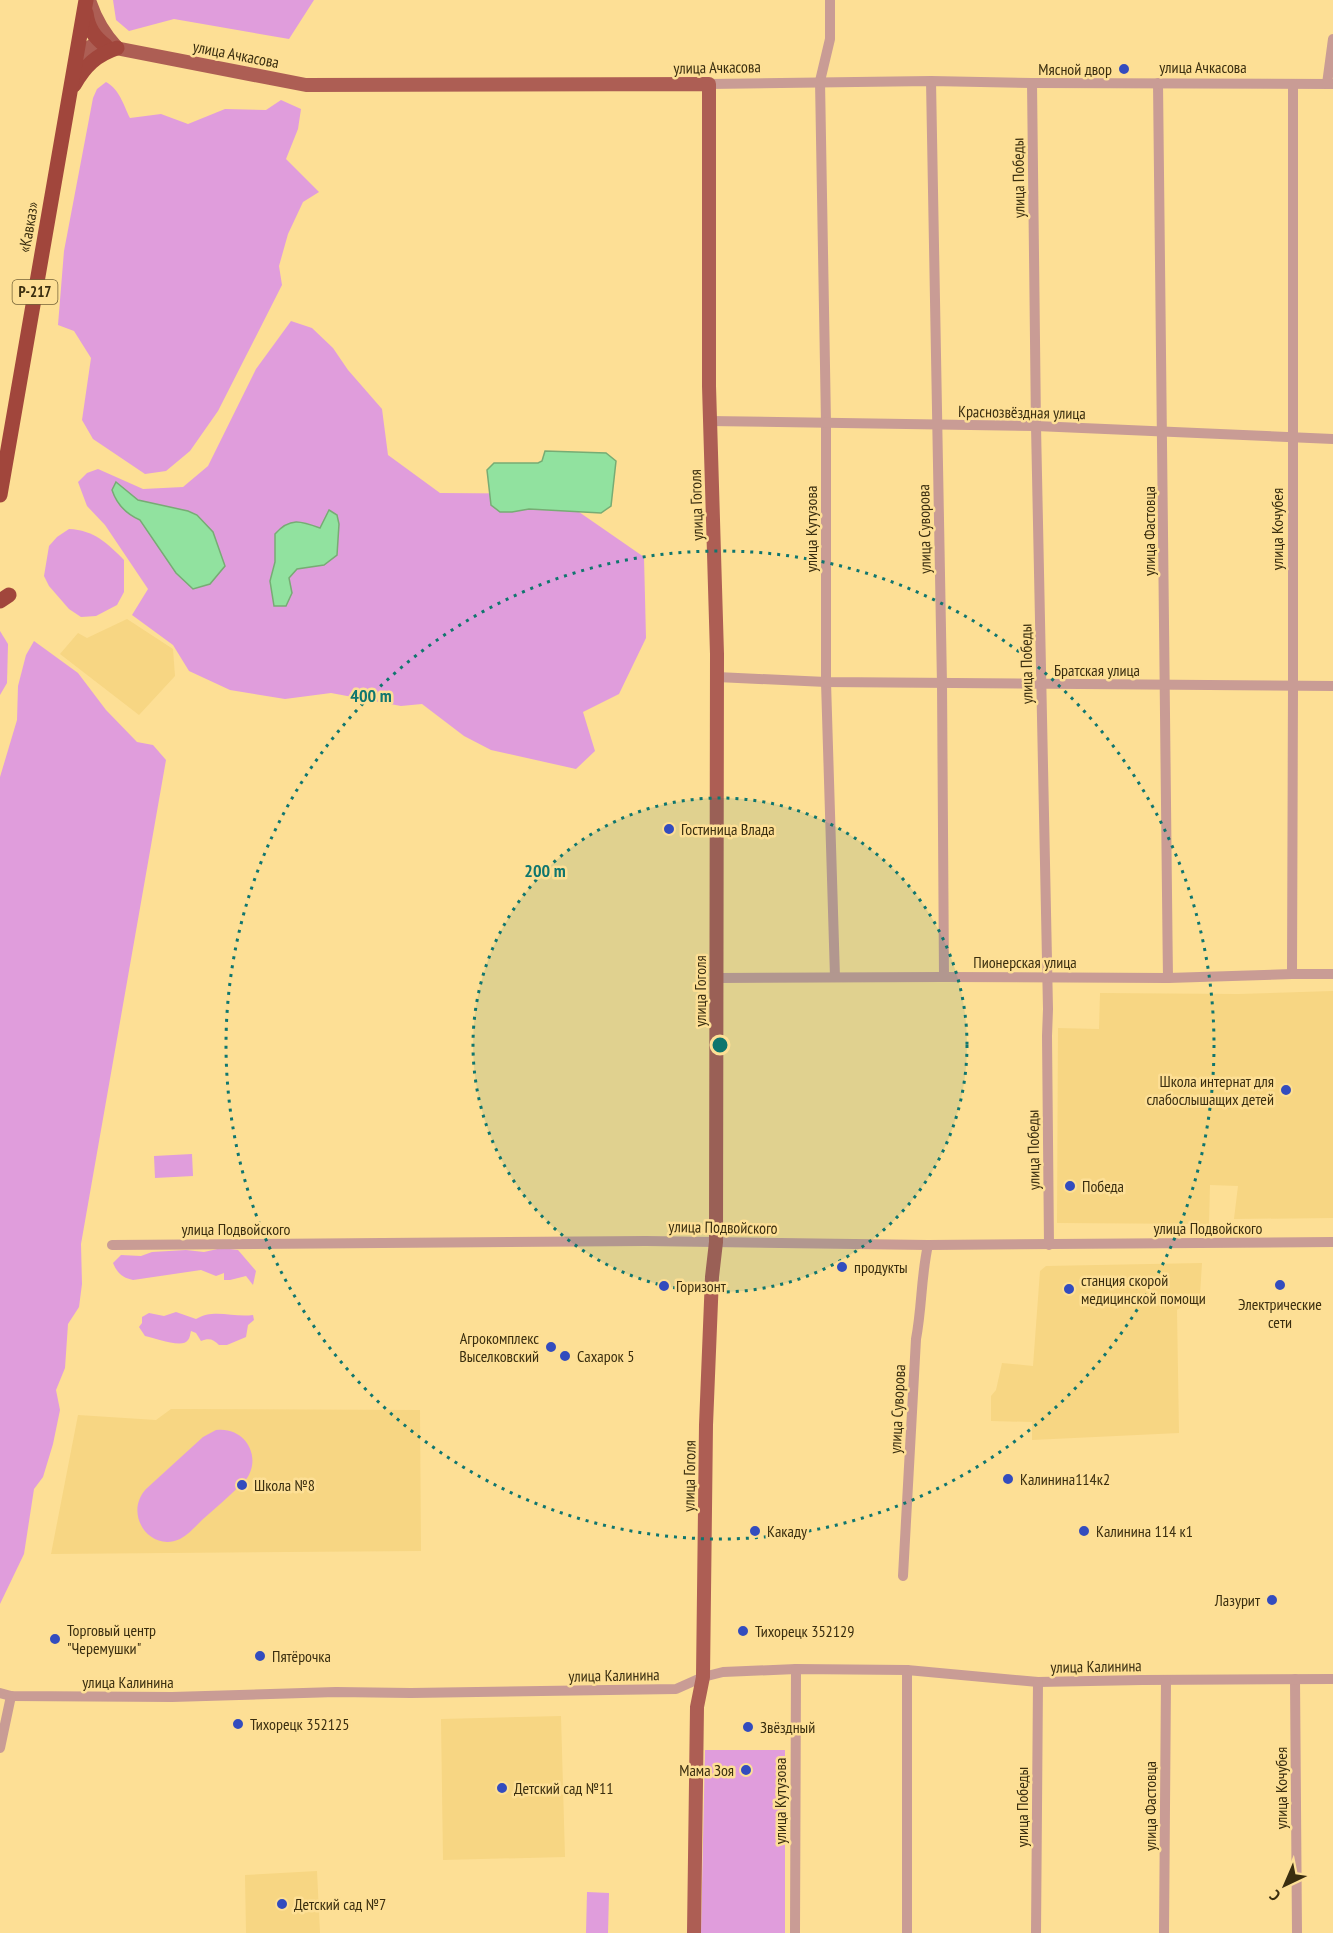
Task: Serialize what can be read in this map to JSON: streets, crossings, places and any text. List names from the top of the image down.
{
  "streets": {
    "highway": ["«Кавказ»", "Р-217"],
    "main road": ["улица Ачкасова", "улица Гоголя"],
    "street": [
      "улица Победы",
      "Краснозвёздная улица",
      "улица Кутузова",
      "улица Суворова",
      "улица Кочубея",
      "улица Фастовца",
      "Братская улица",
      "Пионерская улица",
      "улица Подвойского",
      "улица Калинина"
    ]
  },
  "crossings": [
    ["улица Ачкасова", "улица Победы"],
    ["улица Ачкасова", "улица Гоголя"],
    ["улица Ачкасова", "улица Кутузова"],
    ["улица Ачкасова", "улица Суворова"],
    ["улица Ачкасова", "улица Кочубея"],
    ["улица Ачкасова", "улица Фастовца"],
    ["улица Победы", "Краснозвёздная улица"],
    ["улица Победы", "Братская улица"],
    ["улица Победы", "Пионерская улица"],
    ["улица Победы", "улица Подвойского"],
    ["улица Победы", "улица Калинина"],
    ["Краснозвёздная улица", "улица Гоголя"],
    ["Краснозвёздная улица", "улица Кутузова"],
    ["Краснозвёздная улица", "улица Суворова"],
    ["Краснозвёздная улица", "улица Кочубея"],
    ["Краснозвёздная улица", "улица Фастовца"],
    ["улица Гоголя", "Братская улица"],
    ["улица Гоголя", "Пионерская улица"],
    ["улица Гоголя", "улица Подвойского"],
    ["улица Гоголя", "улица Калинина"],
    ["улица Кутузова", "Братская улица"],
    ["улица Кутузова", "Пионерская улица"],
    ["улица Кутузова", "улица Калинина"],
    ["улица Суворова", "Братская улица"],
    ["улица Суворова", "Пионерская улица"],
    ["улица Суворова", "улица Подвойского"],
    ["улица Кочубея", "Братская улица"],
    ["улица Кочубея", "Пионерская улица"],
    ["улица Кочубея", "улица Калинина"],
    ["улица Фастовца", "Братская улица"],
    ["улица Фастовца", "Пионерская улица"],
    ["улица Фастовца", "улица Калинина"]
  ],
  "places": [
    "Мясной двор",
    "Гостиница Влада",
    "Школа интернат для слабослышащих детей",
    "Победа",
    "продукты",
    "Электрические сети",
    "Горизонт",
    "станция скорой медицинской помощи",
    "Агрокомплекс Выселковский",
    "Сахарок 5",
    "Калинина114к2",
    "Школа №8",
    "Какаду",
    "Калинина 114 к1",
    "Лазурит",
    "Тихорецк 352129",
    "Торговый центр \"Черемушки\"",
    "Пятёрочка",
    "Тихорецк 352125",
    "Звёздный",
    "Мама Зоя",
    "Детский сад №11",
    "Детский сад №7"
  ],
  "north": "bottom left",
  "rings": ["400 m", "200 m"]
}
